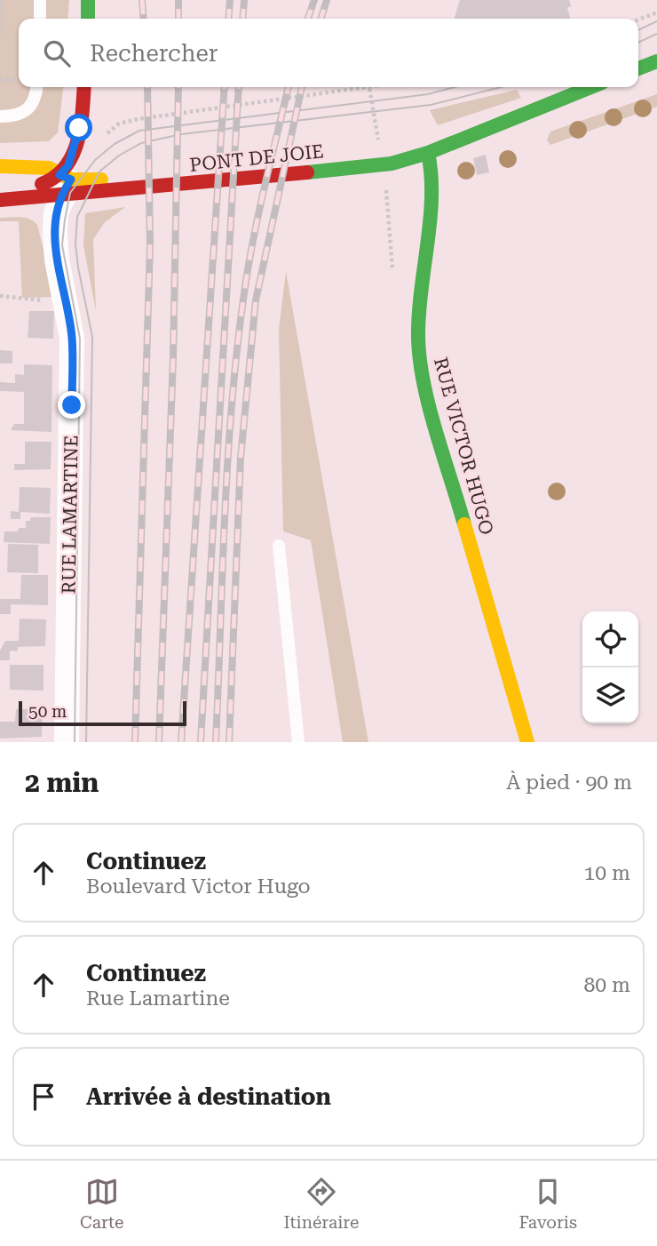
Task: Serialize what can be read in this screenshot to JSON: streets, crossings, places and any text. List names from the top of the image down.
{
  "streets": {
    "street": ["PONT DE JOIE", "RUE VICTOR HUGO", "RUE LAMARTINE"]
  },
  "crossings": [
    ["PONT DE JOIE", "RUE VICTOR HUGO"],
    ["PONT DE JOIE", "RUE LAMARTINE"]
  ],
  "scale_bar": "50 m",
  "page": {
    "search": "Rechercher",
    "scale": "50 m",
    "heading": ["2 min", "À pied · 90 m"],
    "list": [
      ["Continuez", "Boulevard Victor Hugo", "10 m"],
      ["Continuez", "Rue Lamartine", "80 m"],
      "Arrivée à destination"
    ],
    "nav": ["Carte", "Itinéraire", "Favoris"]
  }
}
